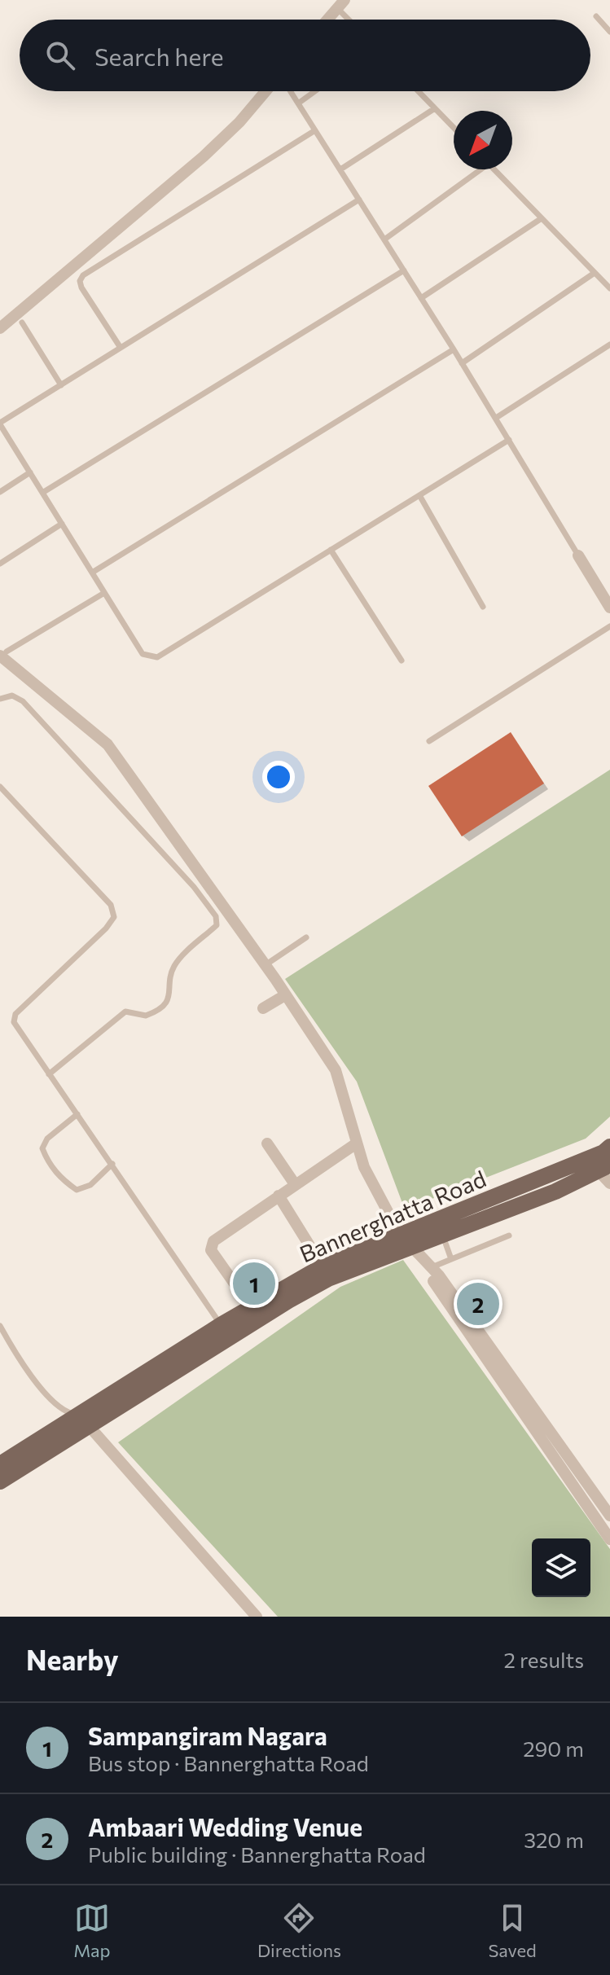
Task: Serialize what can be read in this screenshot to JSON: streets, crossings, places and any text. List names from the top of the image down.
{
  "streets": {
    "main road": ["Bannerghatta Road"]
  },
  "north": "bottom left",
  "page": {
    "search": "Search here",
    "pins": ["1", "2"],
    "heading": ["Nearby", "2 results"],
    "list": [
      {
        "mark": "1",
        "name": "Sampangiram Nagara",
        "note": "Bus stop · Bannerghatta Road",
        "value": "290 m"
      },
      {
        "mark": "2",
        "name": "Ambaari Wedding Venue",
        "note": "Public building · Bannerghatta Road",
        "value": "320 m"
      }
    ],
    "nav": ["Map", "Directions", "Saved"]
  }
}
